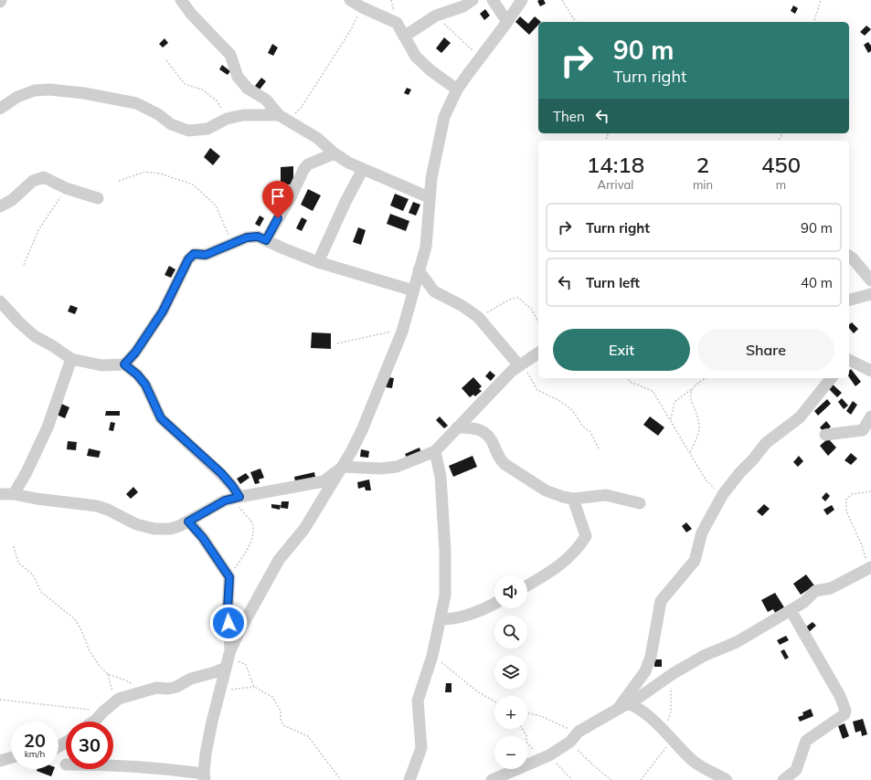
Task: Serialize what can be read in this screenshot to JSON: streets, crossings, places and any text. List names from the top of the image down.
{
  "page": {
    "turn": ["90 m", "Turn right"],
    "then": "Then",
    "eta": [
      "14:18",
      "Arrival",
      "2",
      "min",
      "450",
      "m"
    ],
    "list": [
      {
        "name": "Turn right",
        "value": "90 m"
      },
      {
        "name": "Turn left",
        "value": "40 m"
      }
    ],
    "buttons": ["Exit", "Share"],
    "map_buttons": ["+", "−"],
    "speed": "20 km/h",
    "limit": "30"
  }
}
